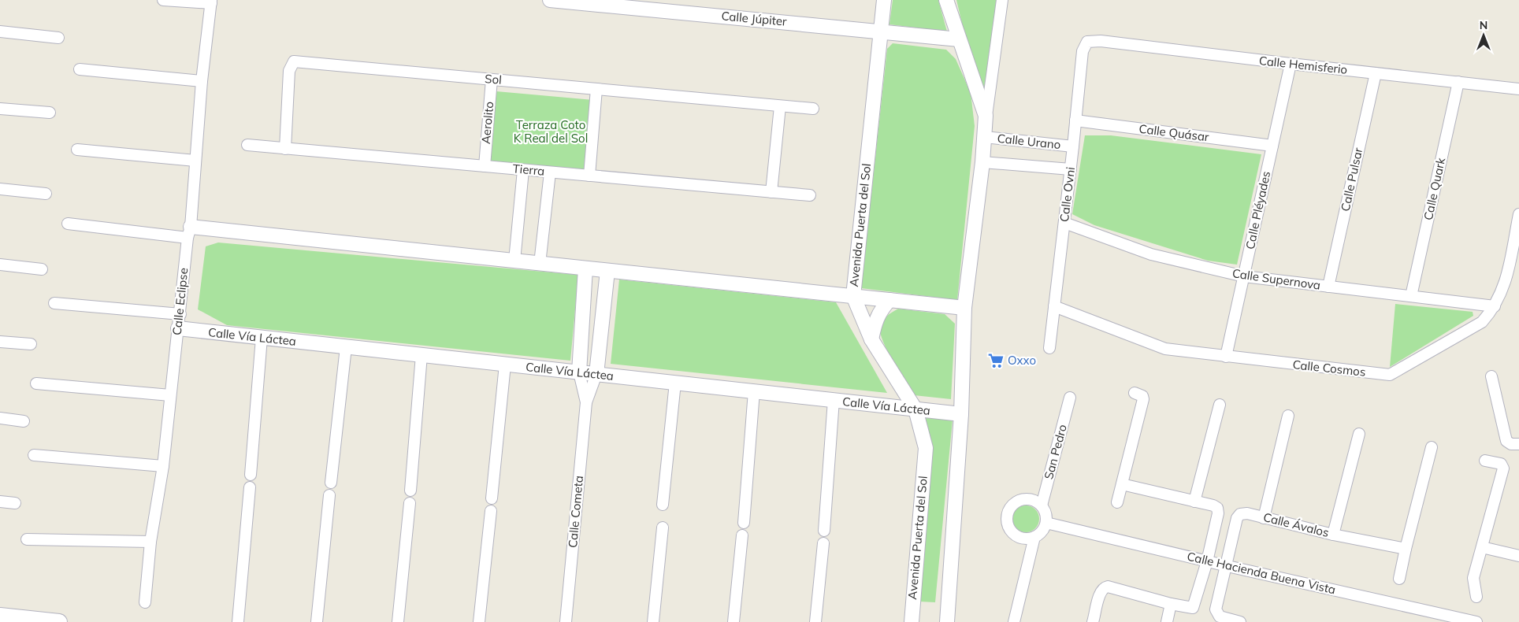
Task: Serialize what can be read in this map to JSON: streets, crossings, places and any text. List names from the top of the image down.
{
  "streets": {
    "street": [
      "Calle Júpiter",
      "Calle Hemisferio",
      "Sol",
      "Aerolito",
      "Calle Quásar",
      "Calle Urano",
      "Tierra",
      "Calle Pulsar",
      "Calle Quark",
      "Calle Ovni",
      "Calle Pléyades",
      "Avenida Puerta del Sol",
      "Calle Supernova",
      "Calle Eclipse",
      "Calle Vía Láctea",
      "Calle Cosmos",
      "San Pedro",
      "Calle Cometa",
      "Calle Ávalos",
      "Calle Hacienda Buena Vista"
    ]
  },
  "crossings": [
    ["Calle Júpiter", "Avenida Puerta del Sol"],
    ["Calle Hemisferio", "Calle Pulsar"],
    ["Calle Hemisferio", "Calle Quark"],
    ["Calle Hemisferio", "Calle Ovni"],
    ["Calle Hemisferio", "Calle Pléyades"],
    ["Sol", "Aerolito"],
    ["Sol", "Tierra"],
    ["Aerolito", "Tierra"],
    ["Calle Quásar", "Calle Ovni"],
    ["Calle Quásar", "Calle Pléyades"],
    ["Calle Urano", "Calle Ovni"],
    ["Calle Pulsar", "Calle Supernova"],
    ["Calle Quark", "Calle Supernova"],
    ["Calle Ovni", "Calle Supernova"],
    ["Calle Ovni", "Calle Cosmos"],
    ["Calle Pléyades", "Calle Supernova"],
    ["Calle Pléyades", "Calle Cosmos"],
    ["Avenida Puerta del Sol", "Calle Vía Láctea"],
    ["Calle Supernova", "Calle Cosmos"],
    ["Calle Eclipse", "Calle Vía Láctea"],
    ["Calle Vía Láctea", "Calle Cometa"],
    ["San Pedro", "Calle Hacienda Buena Vista"],
    ["Calle Ávalos", "Calle Hacienda Buena Vista"]
  ],
  "parks": ["Terraza Coto K Real del Sol"],
  "places": {
    "supermarket": ["Oxxo"]
  },
  "north": "top"
}
